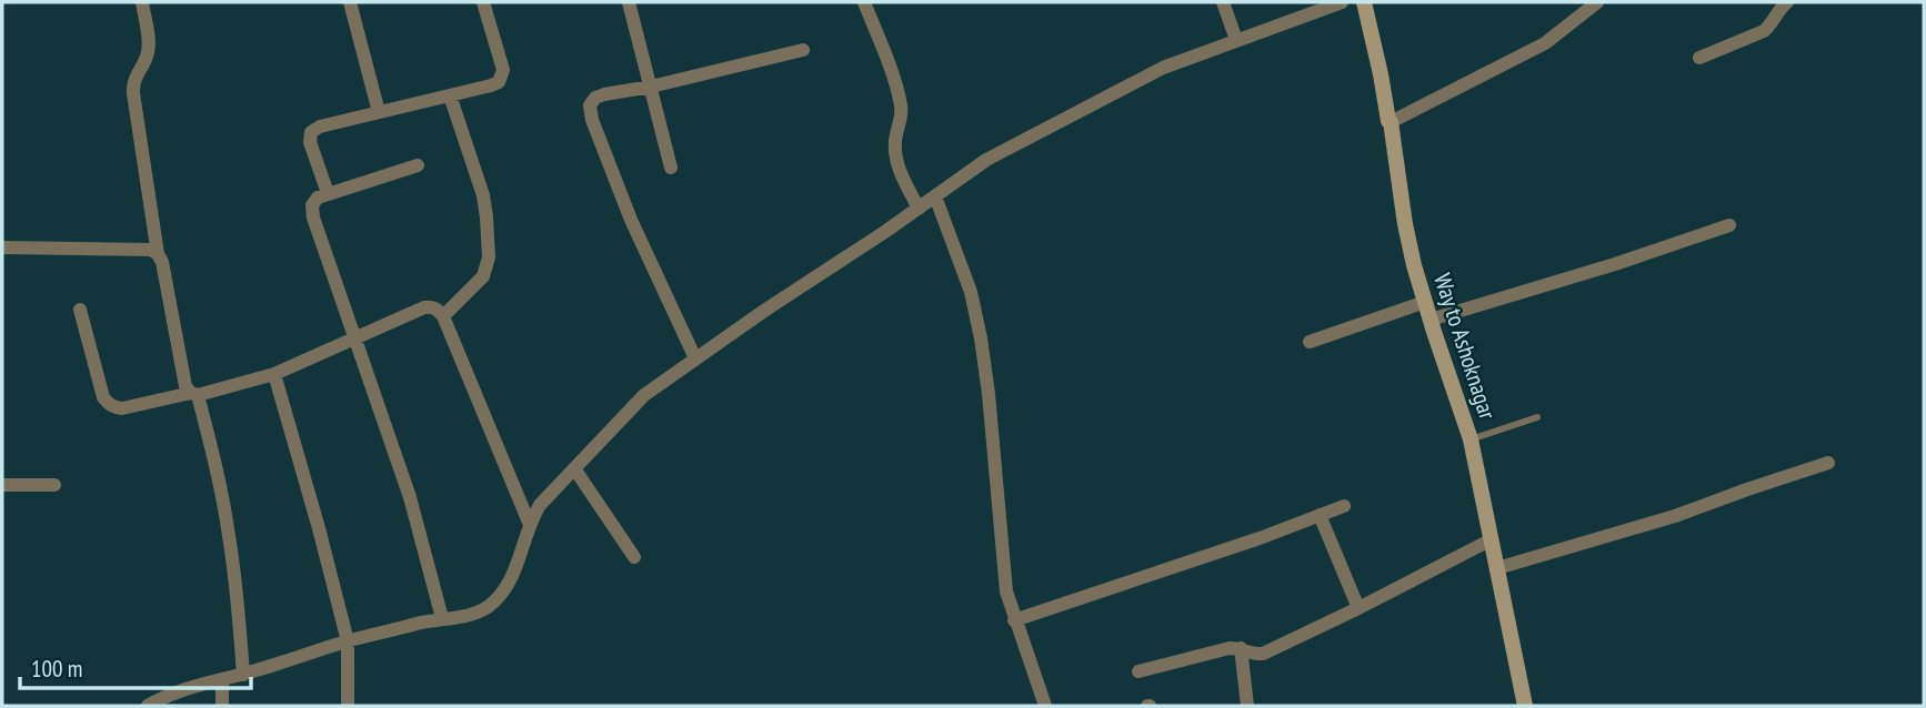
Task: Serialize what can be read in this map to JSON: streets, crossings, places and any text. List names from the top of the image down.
{
  "streets": {
    "street": ["Way to Ashoknagar"]
  },
  "scale_bar": "100 m"
}
